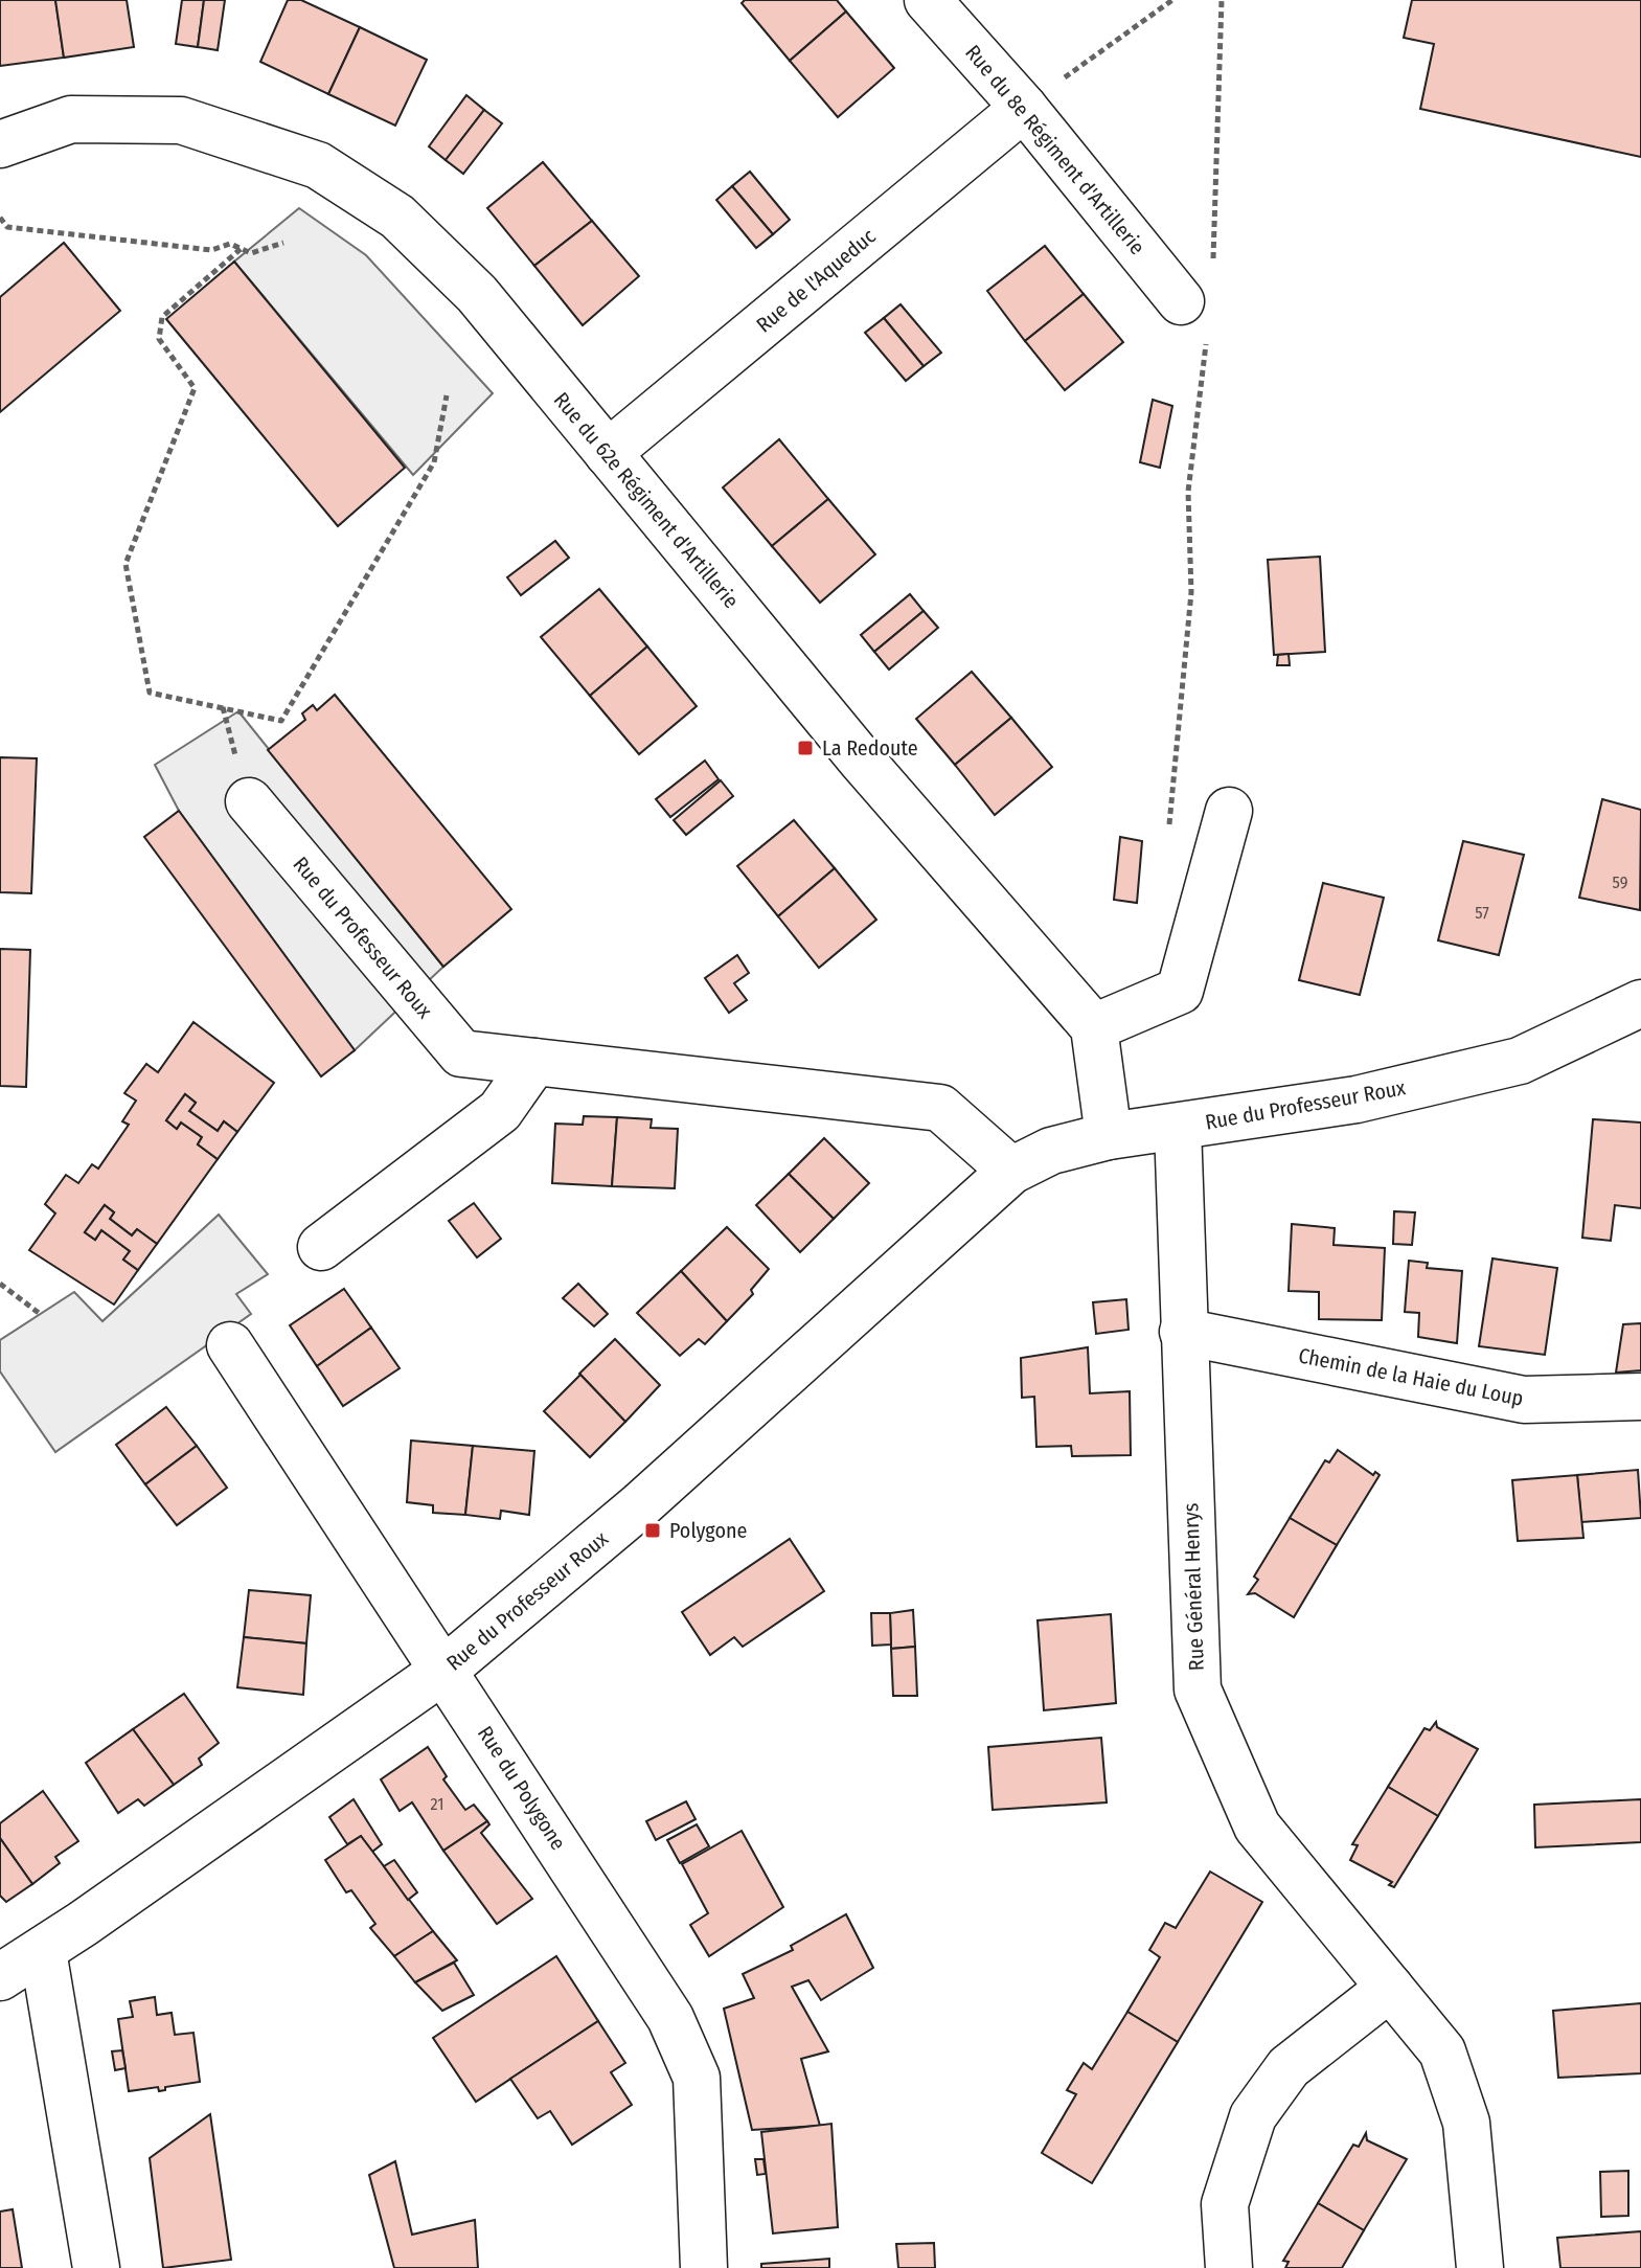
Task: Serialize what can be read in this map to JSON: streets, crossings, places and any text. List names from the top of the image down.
{
  "streets": {
    "street": [
      "Rue du 8e Régiment d'Artillerie",
      "Rue de l'Aqueduc",
      "Rue du 62e Régiment d'Artillerie",
      "Rue du Professeur Roux",
      "Chemin de la Haie du Loup",
      "Rue Général Henrys",
      "Rue du Polygone"
    ]
  },
  "crossings": [
    ["Rue du 8e Régiment d'Artillerie", "Rue de l'Aqueduc"],
    ["Rue de l'Aqueduc", "Rue du 62e Régiment d'Artillerie"],
    ["Rue du Professeur Roux", "Rue Général Henrys"],
    ["Rue du Professeur Roux", "Rue du Polygone"],
    ["Chemin de la Haie du Loup", "Rue Général Henrys"]
  ],
  "places": {
    "transit": ["La Redoute", "Polygone"]
  },
  "house_numbers": ["59", "57", "21"]
}
